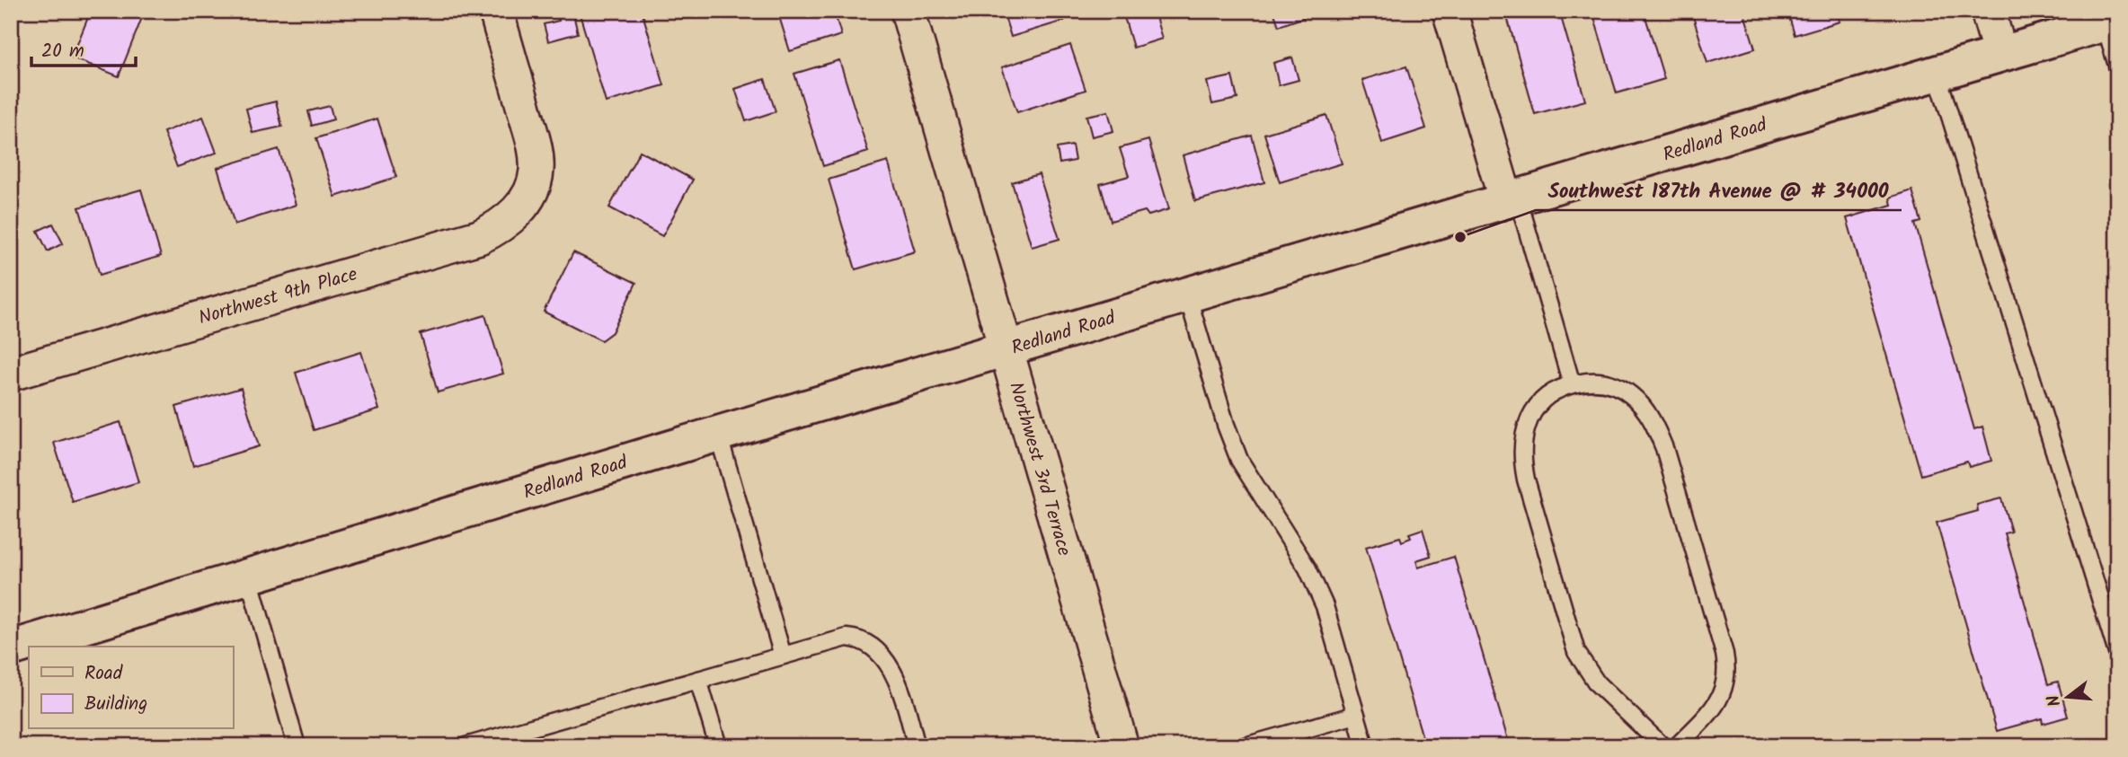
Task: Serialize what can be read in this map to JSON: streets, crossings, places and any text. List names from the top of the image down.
{
  "streets": {
    "street": ["Redland Road", "Northwest 9th Place", "Northwest 3rd Terrace"]
  },
  "crossings": [
    ["Redland Road", "Northwest 3rd Terrace"]
  ],
  "places": ["Southwest 187th Avenue @ # 34000"],
  "legend": ["Road", "Building"],
  "scale_bar": "20 m",
  "north": "left"
}
